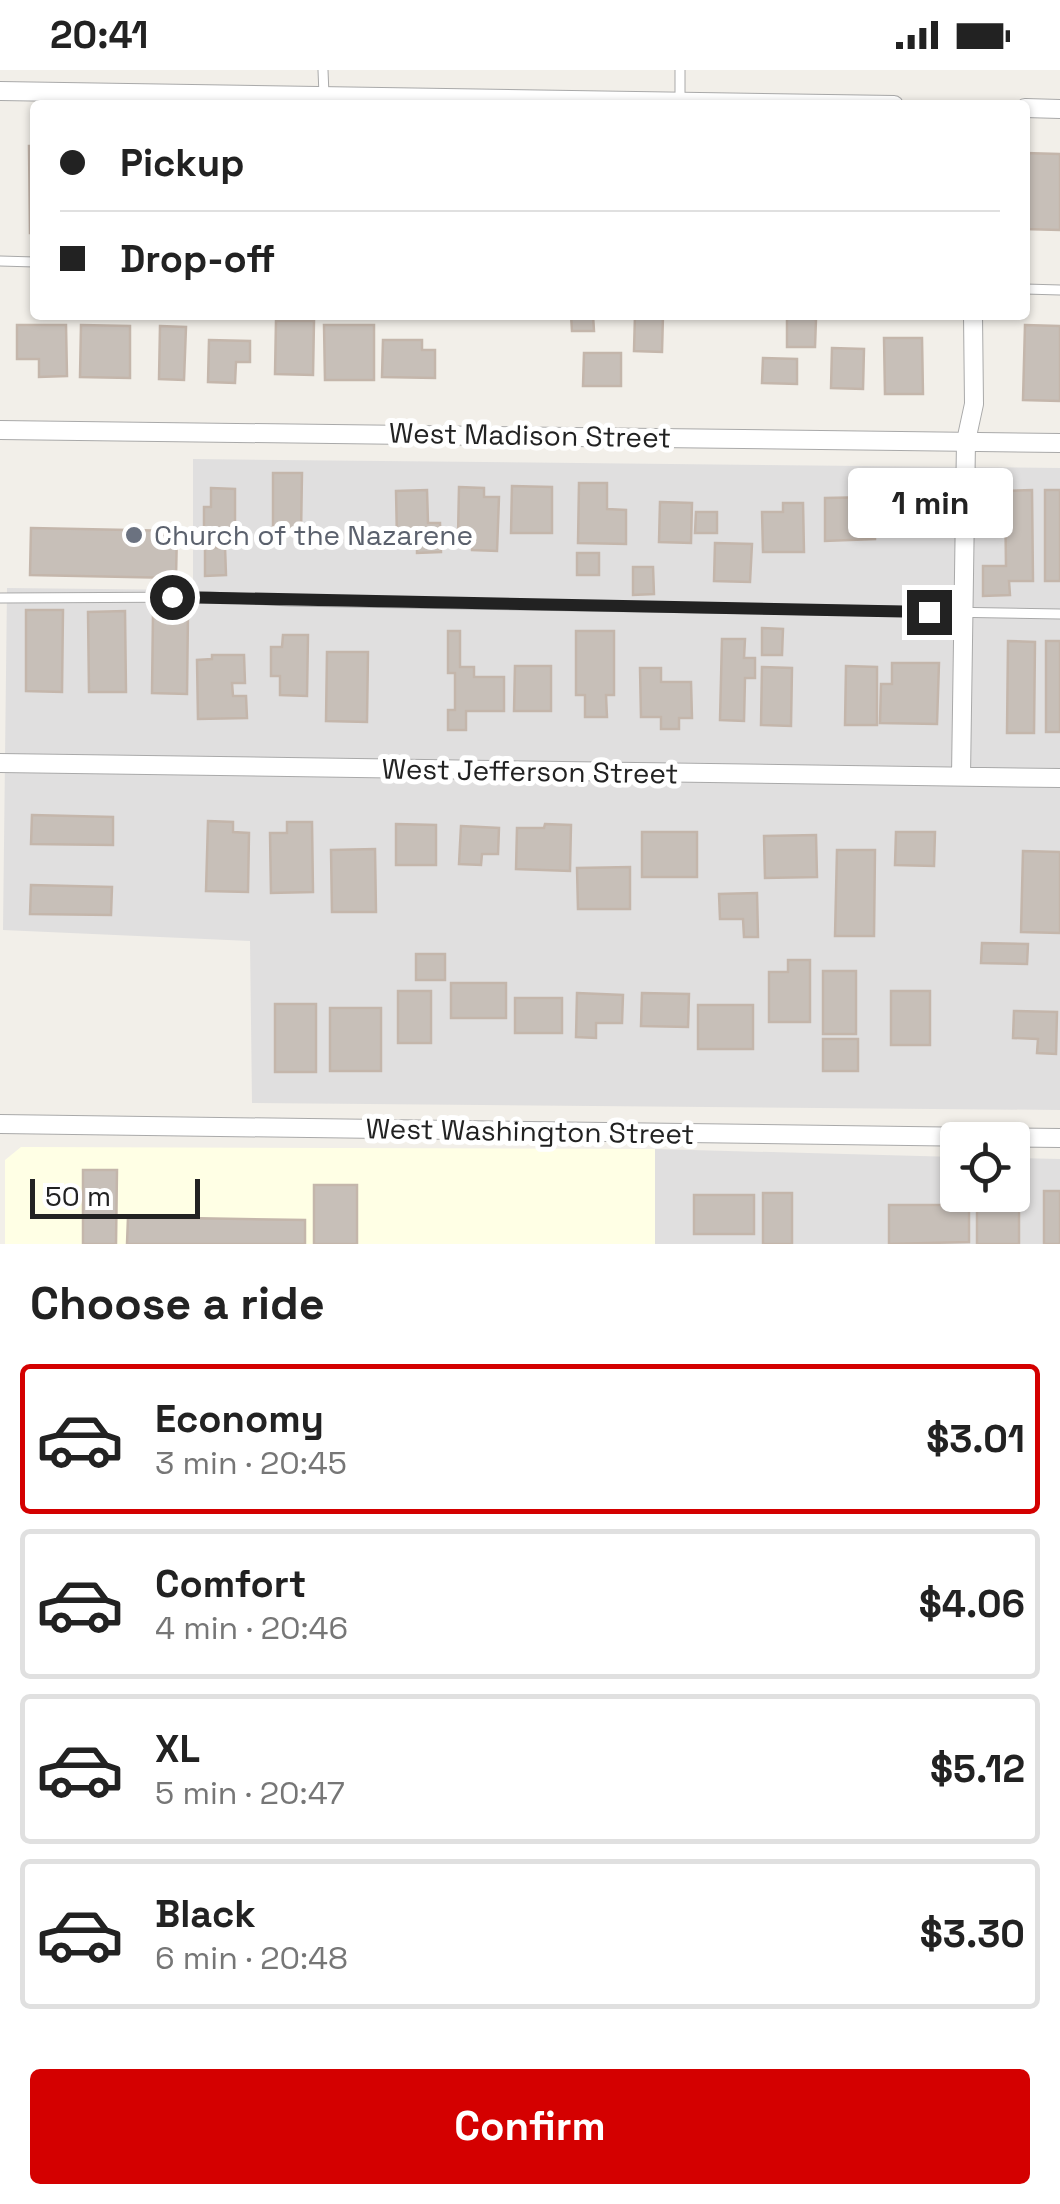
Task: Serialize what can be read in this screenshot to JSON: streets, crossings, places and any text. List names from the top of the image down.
{
  "streets": {
    "street": ["West Madison Street", "West Jefferson Street", "West Washington Street"]
  },
  "places": ["Church of the Nazarene"],
  "scale_bar": "50 m",
  "page": {
    "status": "20:41",
    "banner": ["Pickup", "Drop-off"],
    "bubble": "1 min",
    "scale": "50 m",
    "heading": "Choose a ride",
    "list": [
      {
        "name": "Economy",
        "note": "3 min · 20:45",
        "value": "$3.01"
      },
      {
        "name": "Comfort",
        "note": "4 min · 20:46",
        "value": "$4.06"
      },
      {
        "name": "XL",
        "note": "5 min · 20:47",
        "value": "$5.12"
      },
      {
        "name": "Black",
        "note": "6 min · 20:48",
        "value": "$3.30"
      }
    ],
    "buttons": "Confirm"
  }
}
